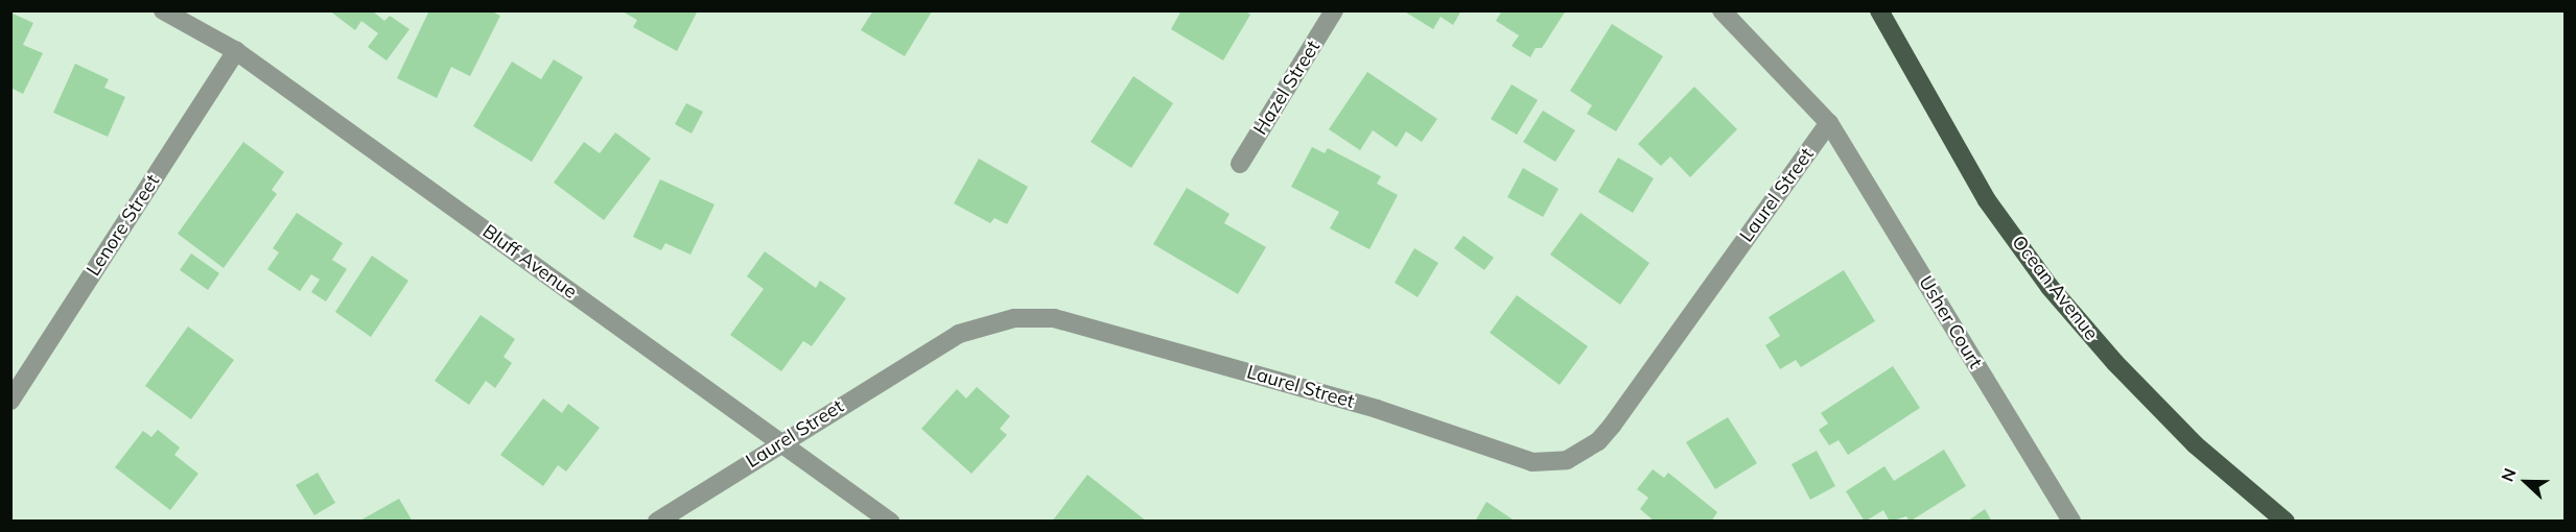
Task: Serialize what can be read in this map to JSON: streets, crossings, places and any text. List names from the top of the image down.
{
  "streets": {
    "main road": ["Ocean Avenue"],
    "street": [
      "Hazel Street",
      "Laurel Street",
      "Lenore Street",
      "Bluff Avenue",
      "Usher Court"
    ]
  },
  "crossings": [
    ["Laurel Street", "Bluff Avenue"],
    ["Laurel Street", "Usher Court"],
    ["Lenore Street", "Bluff Avenue"]
  ],
  "north": "left"
}
